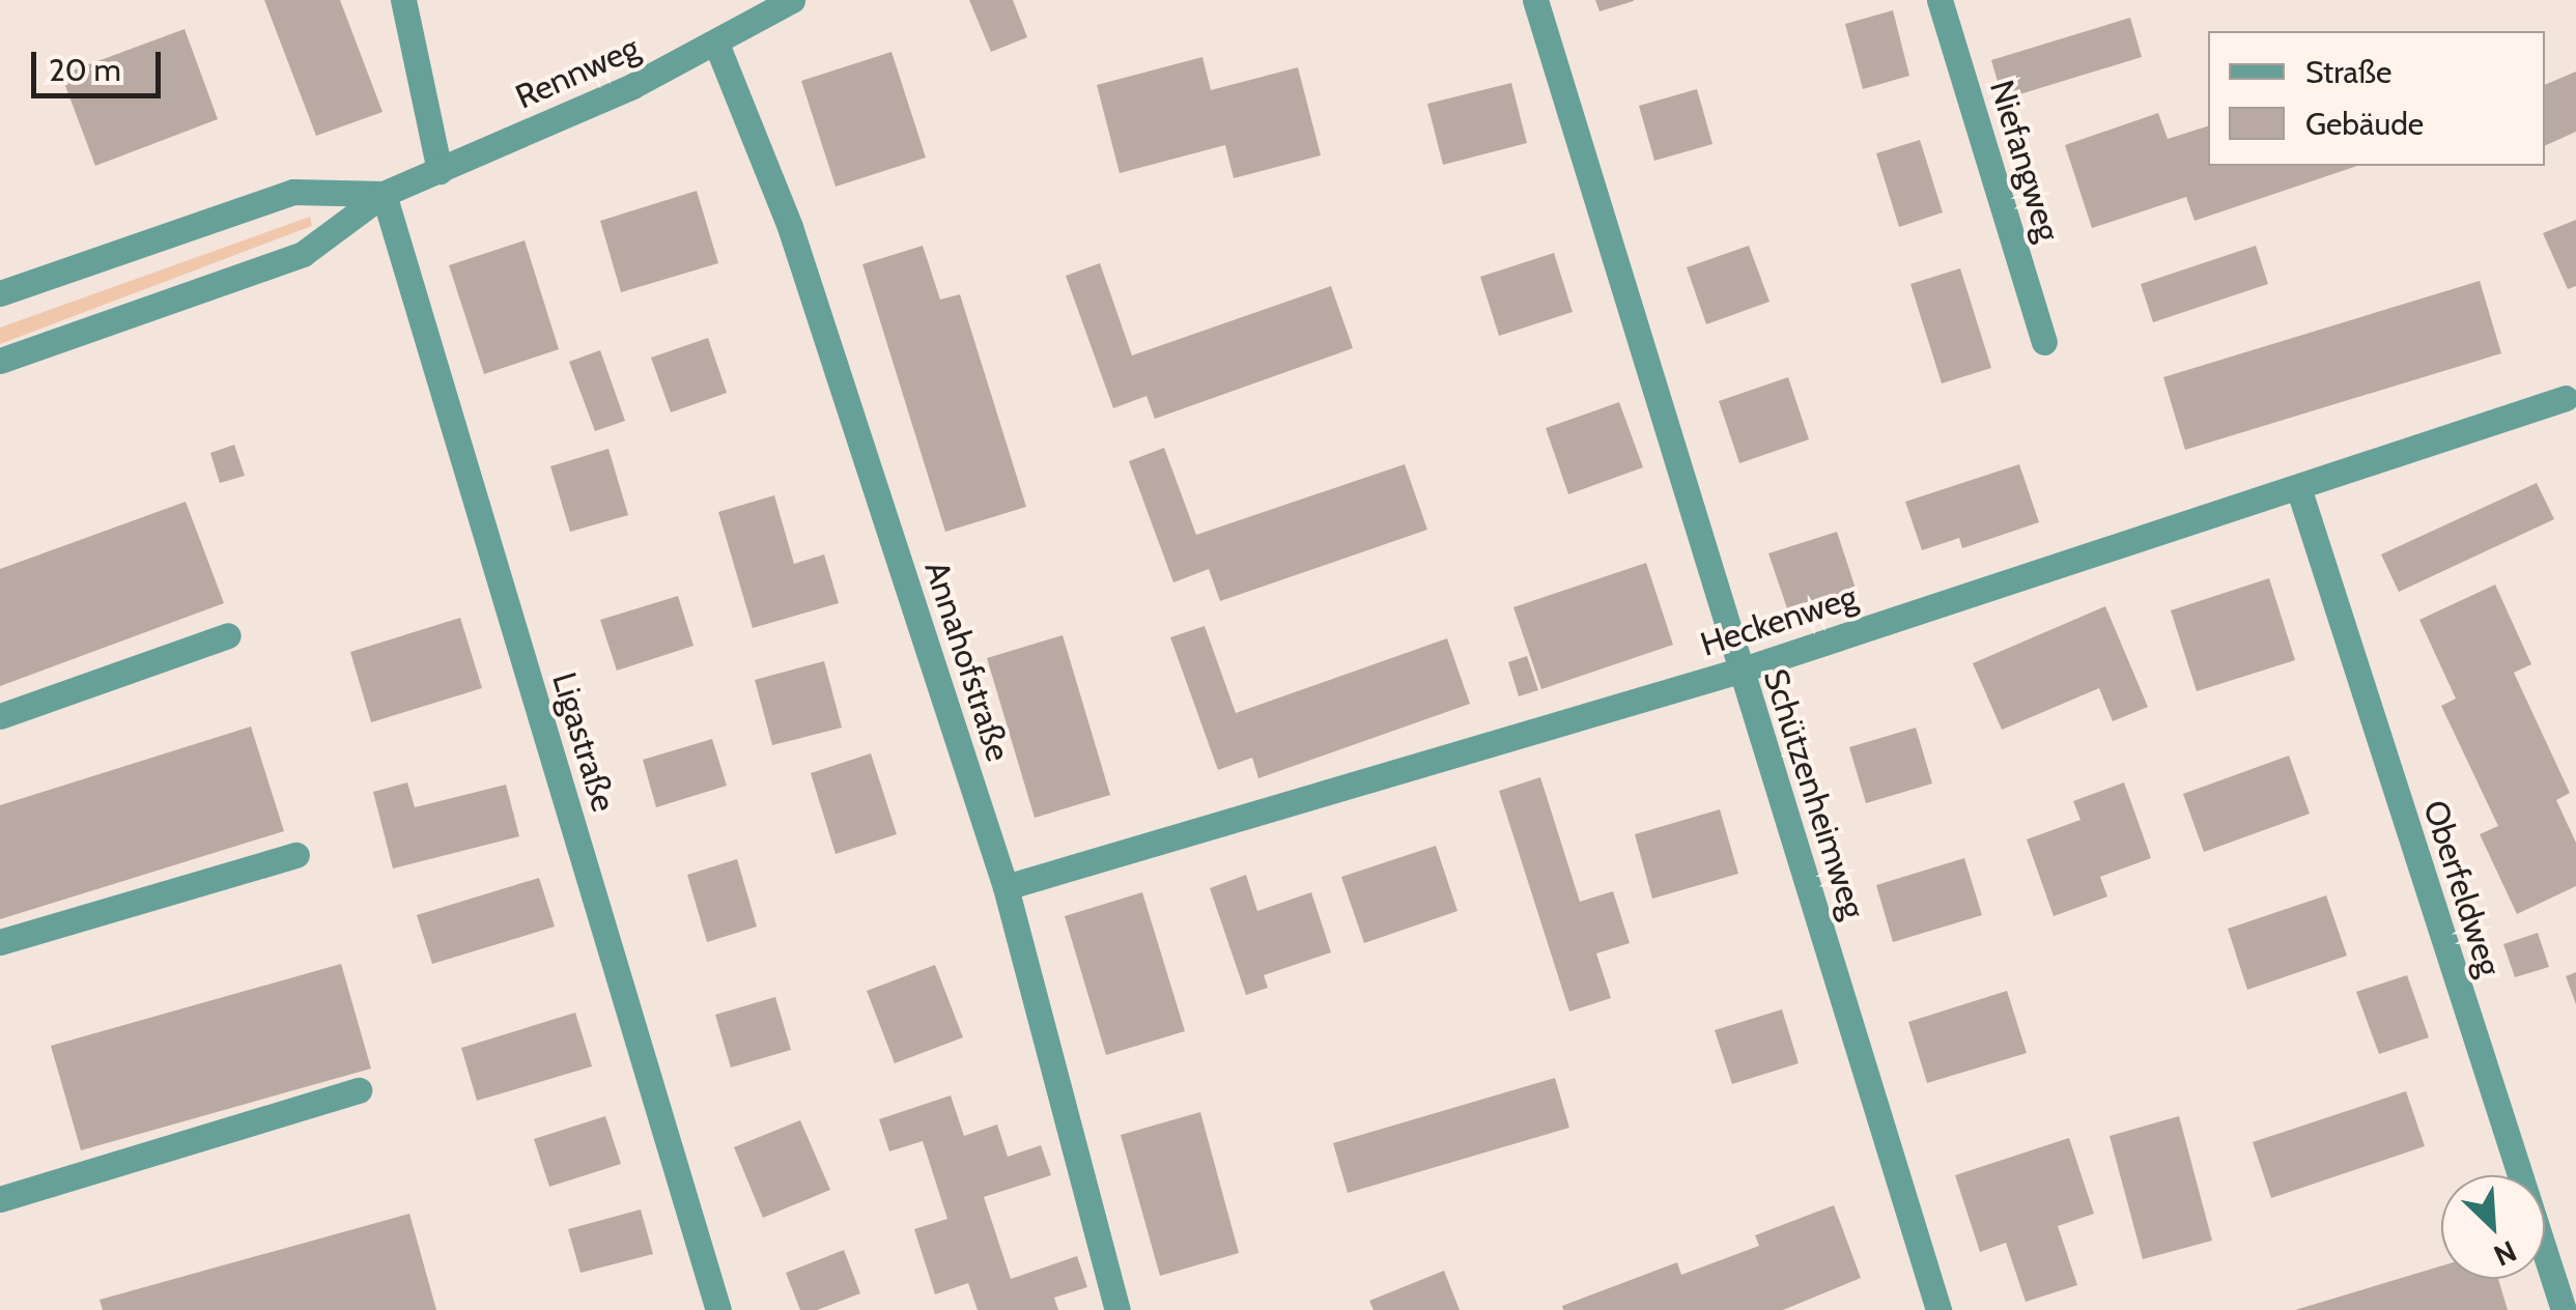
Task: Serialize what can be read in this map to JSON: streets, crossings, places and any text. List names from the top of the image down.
{
  "streets": {
    "street": [
      "Rennweg",
      "Niefangweg",
      "Heckenweg",
      "Annahofstraße",
      "Ligastraße",
      "Schützenheimweg",
      "Oberfeldweg"
    ]
  },
  "crossings": [
    ["Rennweg", "Annahofstraße"],
    ["Rennweg", "Ligastraße"],
    ["Heckenweg", "Annahofstraße"],
    ["Heckenweg", "Schützenheimweg"],
    ["Heckenweg", "Oberfeldweg"]
  ],
  "legend": ["Straße", "Gebäude"],
  "scale_bar": "20 m",
  "north": "bottom right"
}
